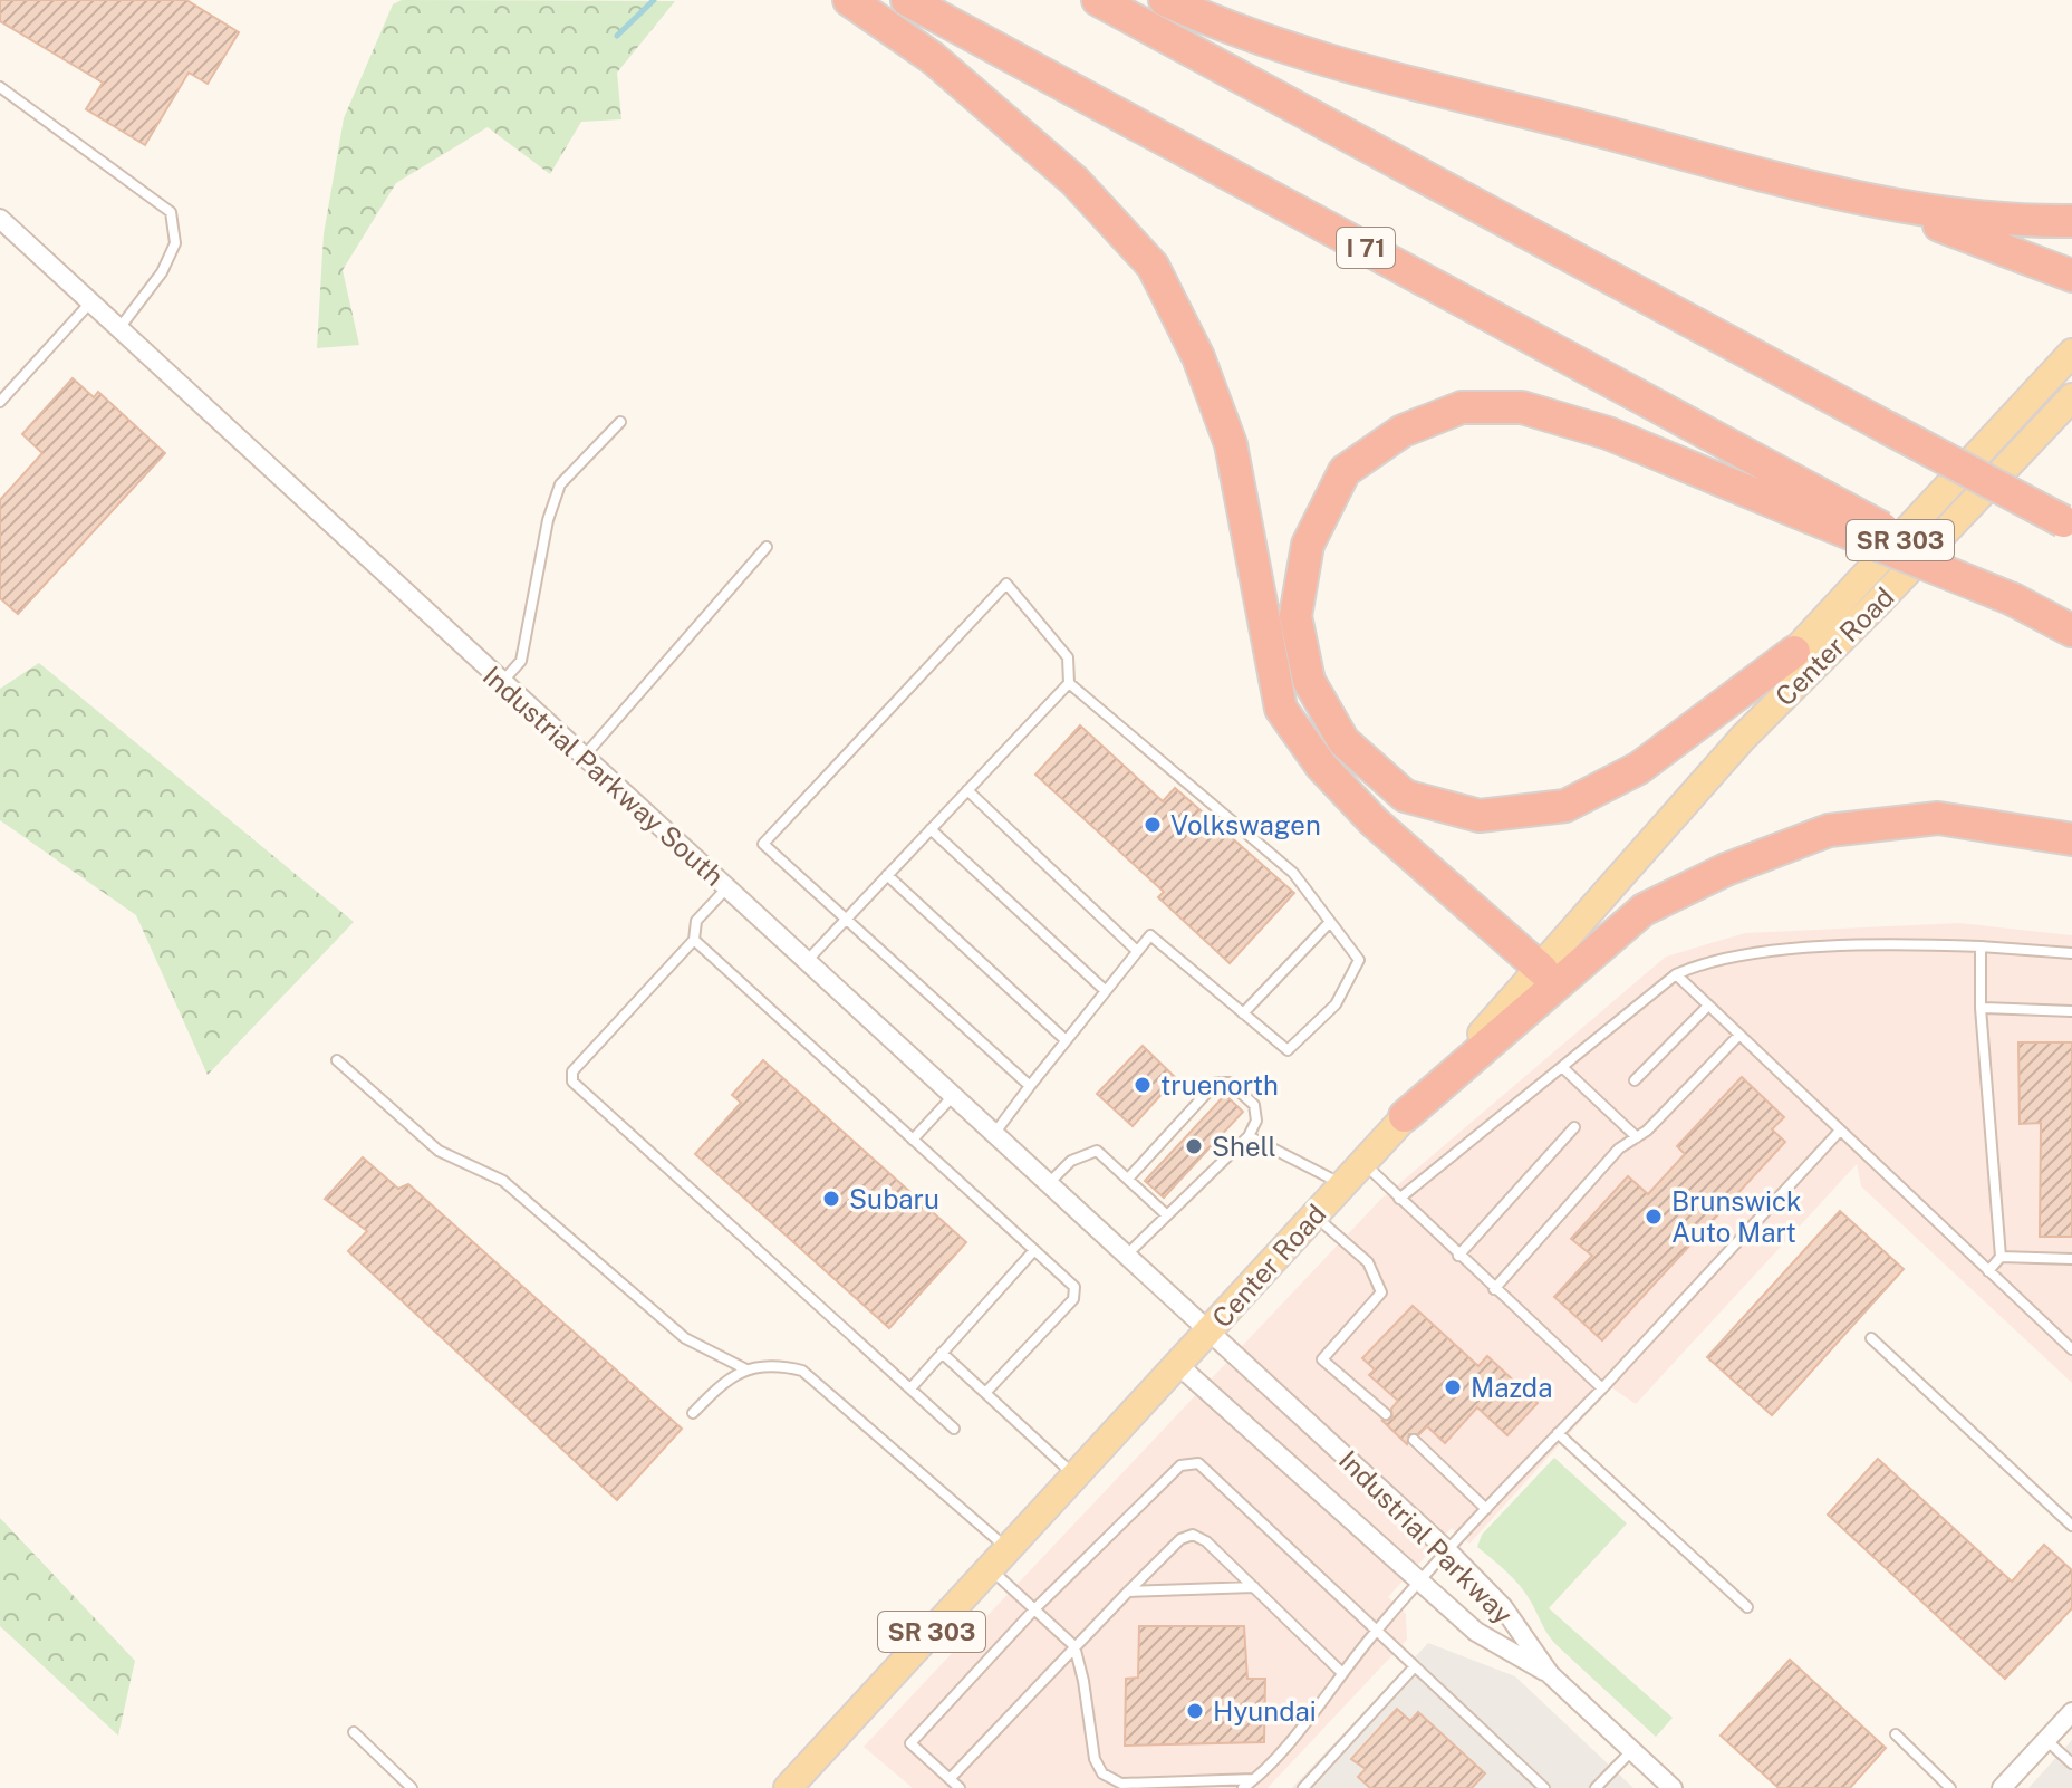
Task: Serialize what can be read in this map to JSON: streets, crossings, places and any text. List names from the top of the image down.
{
  "streets": {
    "highway": ["I 71"],
    "main road": ["SR 303", "Center Road"],
    "street": ["Industrial Parkway South", "Industrial Parkway"]
  },
  "crossings": [
    ["Center Road", "Industrial Parkway South"],
    ["Center Road", "Industrial Parkway"],
    ["Industrial Parkway South", "Industrial Parkway"]
  ],
  "places": [
    "Volkswagen",
    "truenorth",
    "Shell",
    "Subaru",
    "Brunswick Auto Mart",
    "Mazda",
    "Hyundai"
  ]
}
